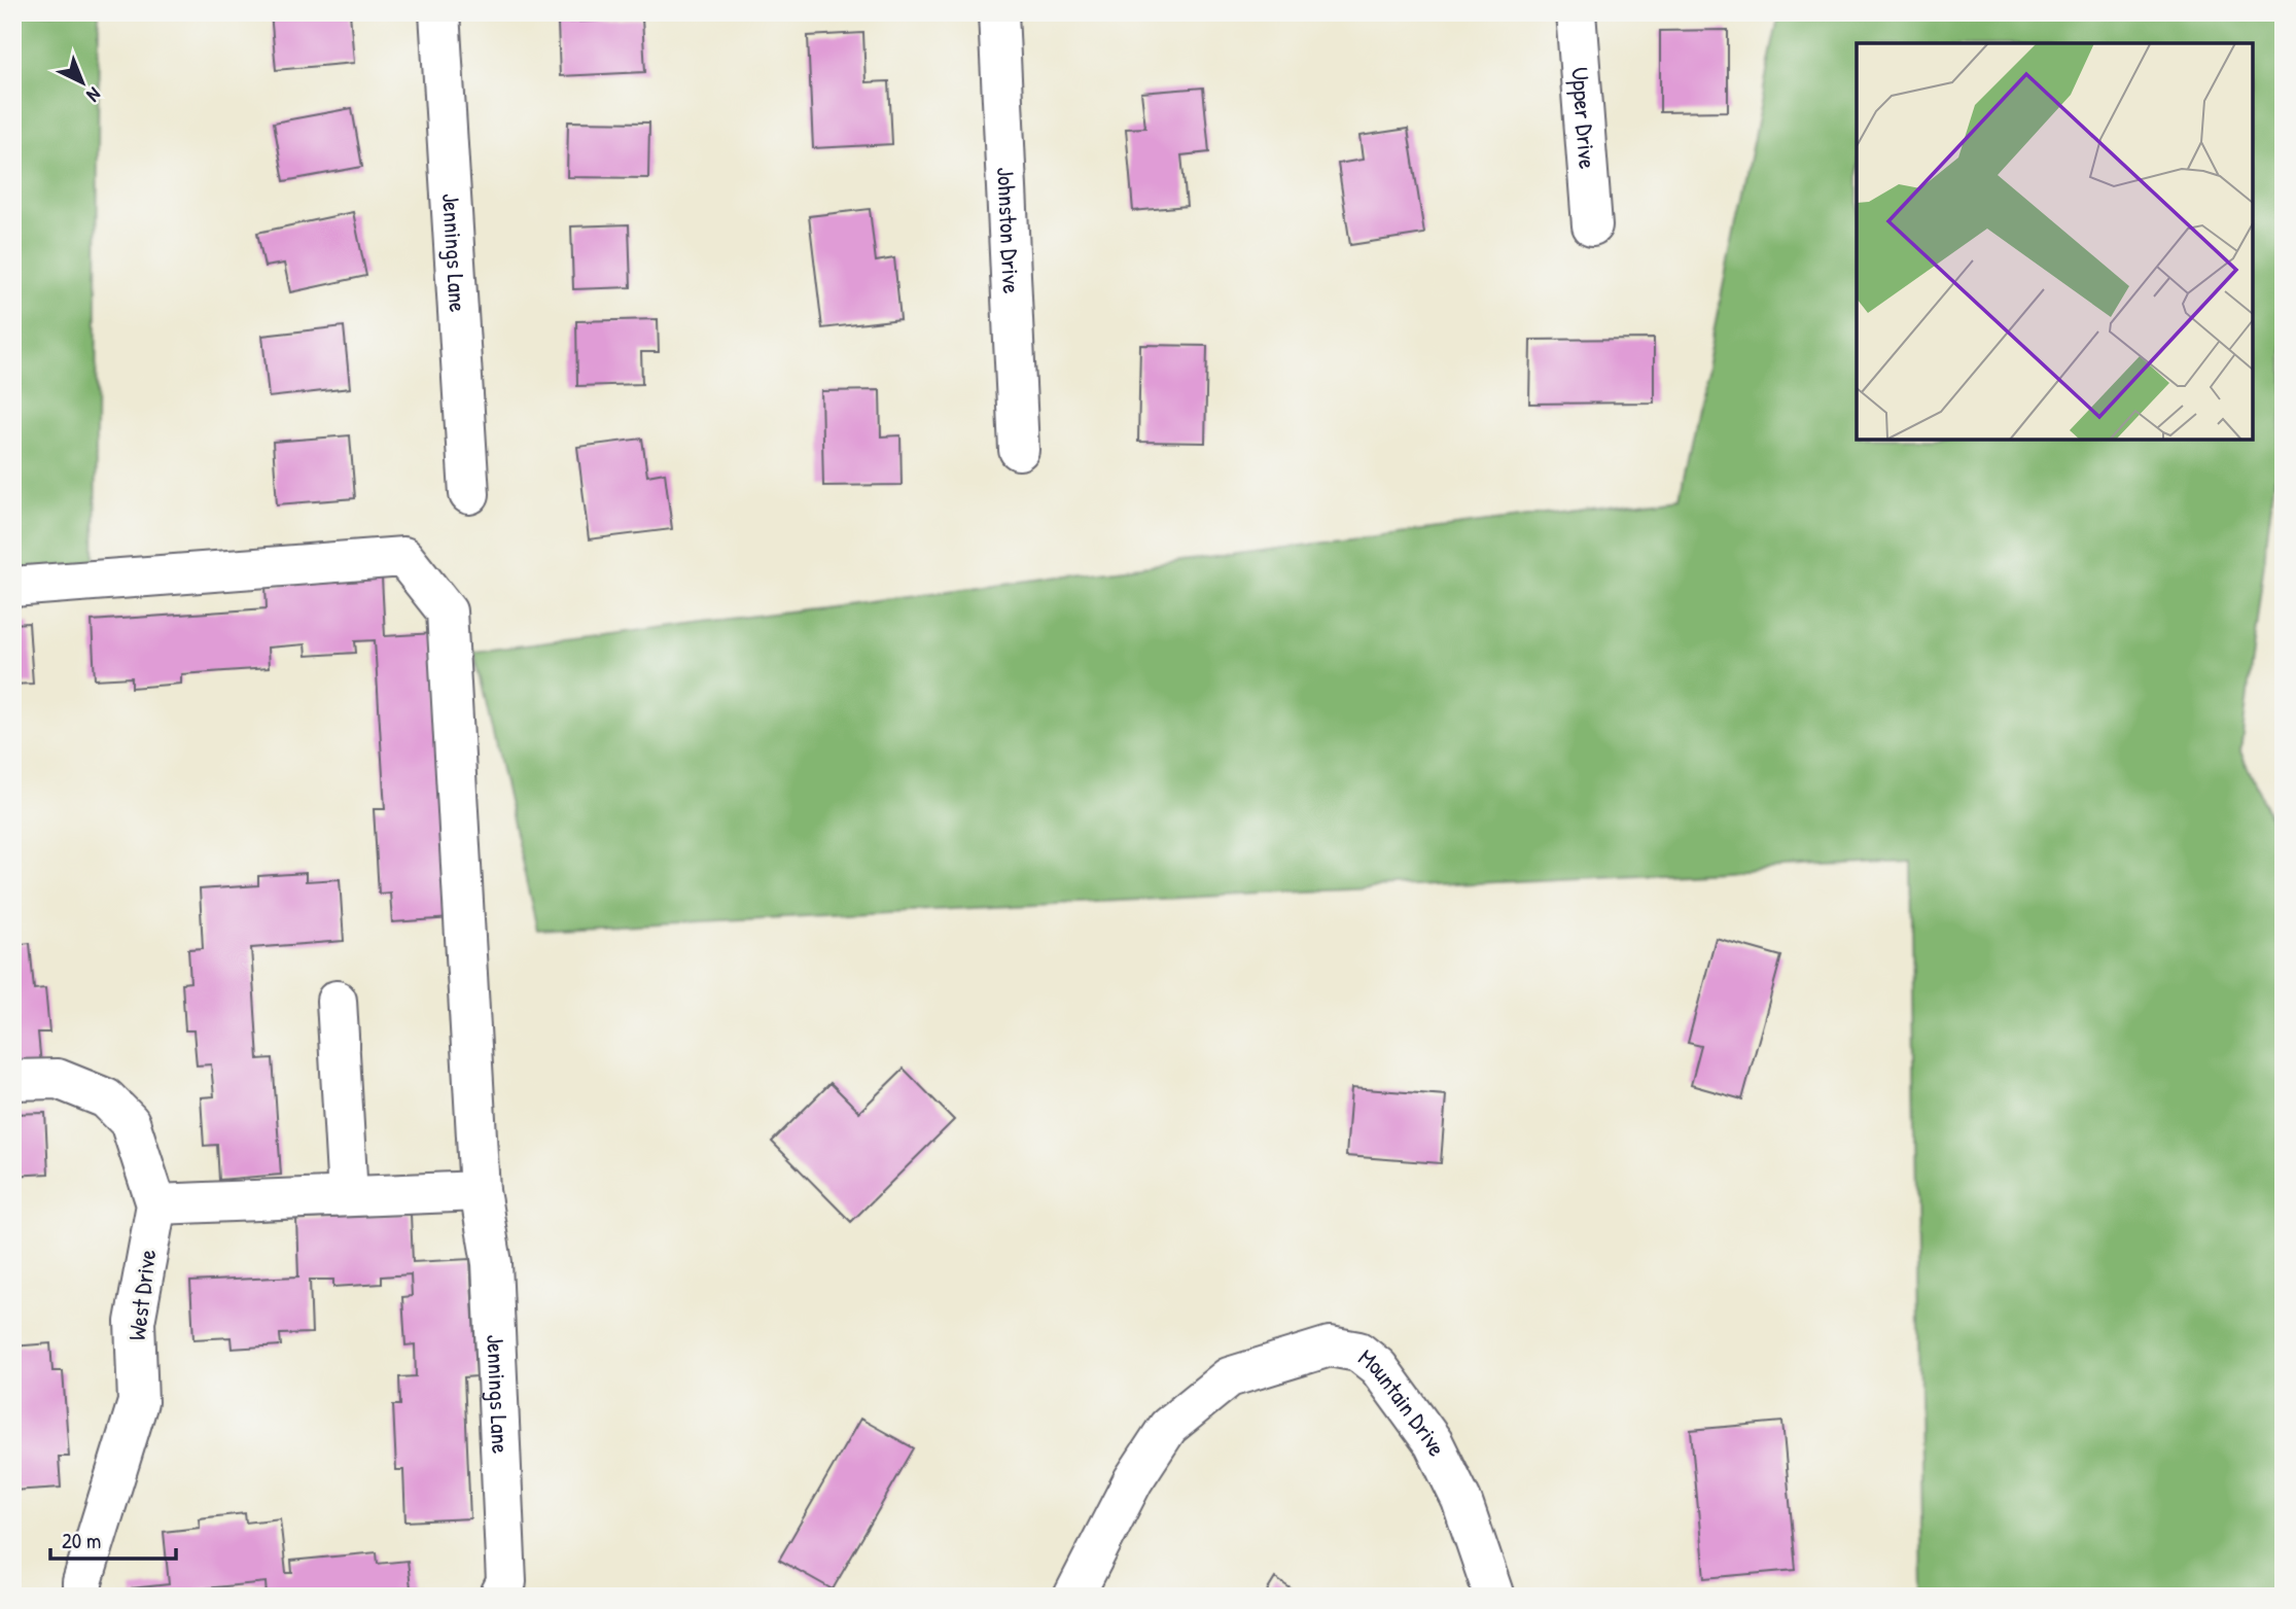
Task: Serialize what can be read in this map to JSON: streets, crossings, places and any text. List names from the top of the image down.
{
  "streets": {
    "street": [
      "Upper Drive",
      "Johnston Drive",
      "Jennings Lane",
      "West Drive",
      "Mountain Drive"
    ]
  },
  "scale_bar": "20 m",
  "north": "bottom right"
}
